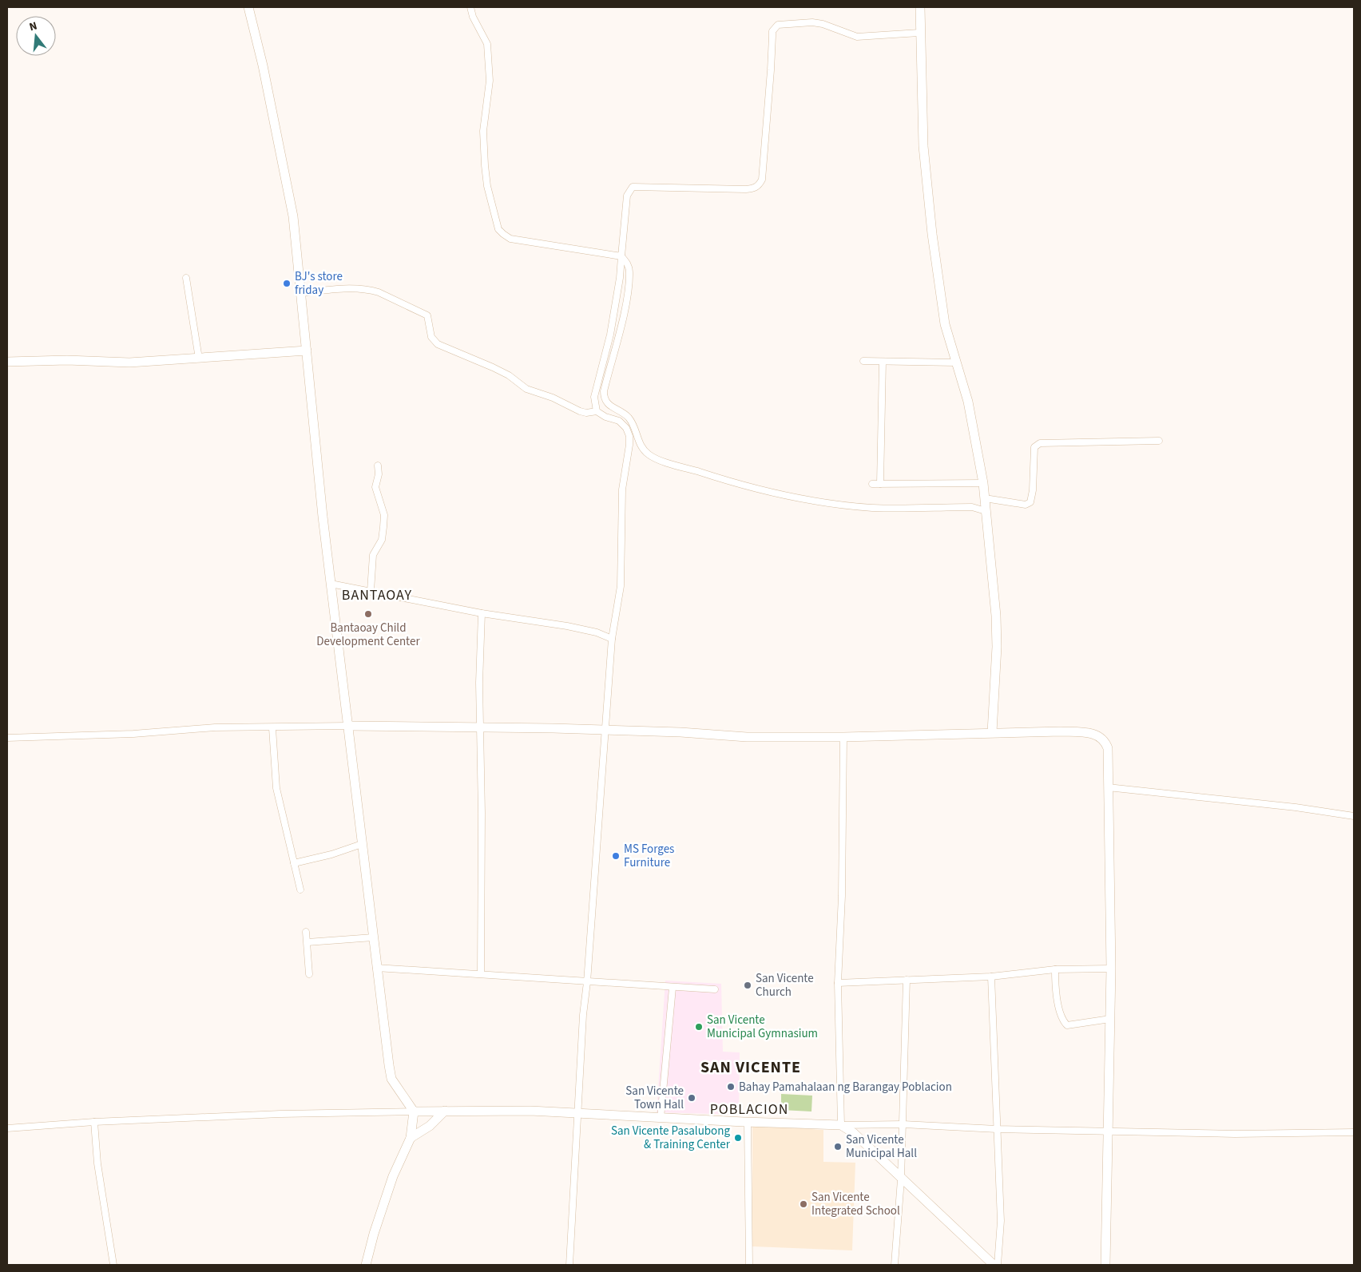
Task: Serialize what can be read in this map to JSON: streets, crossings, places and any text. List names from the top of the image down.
{
  "districts": ["BANTAOAY", "SAN VICENTE", "POBLACION"],
  "places": [
    "BJ's store friday",
    "Bantaoay Child Development Center",
    "MS Forges Furniture",
    "San Vicente Church",
    "San Vicente Municipal Gymnasium",
    "Bahay Pamahalaan ng Barangay Poblacion",
    "San Vicente Town Hall",
    "San Vicente Pasalubong & Training Center",
    "San Vicente Municipal Hall",
    "San Vicente Integrated School"
  ],
  "north": "top"
}
